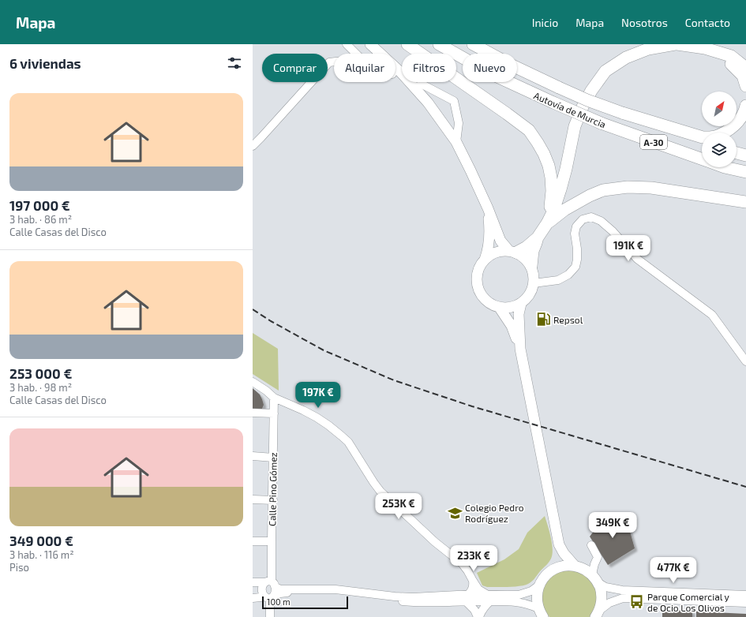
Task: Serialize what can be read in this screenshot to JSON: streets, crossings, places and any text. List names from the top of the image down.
{
  "streets": {
    "highway": ["Autovía de Murcia", "A-30"],
    "street": ["Calle Pino Gómez"]
  },
  "places": {
    "fuel station": ["Repsol"],
    "school or university": ["Colegio Pedro Rodríguez"],
    "bus stop": ["Parque Comercial y de Ocio Los Olivos"]
  },
  "scale_bar": "100 m",
  "north": "top right",
  "page": {
    "header": "Mapa",
    "nav": [
      "Inicio",
      "Mapa",
      "Nosotros",
      "Contacto"
    ],
    "heading": "6 viviendas",
    "chip": [
      "Comprar",
      "Alquilar",
      "Filtros",
      "Nuevo"
    ],
    "list": [
      {
        "name": "197 000 €",
        "note": "3 hab. · 86 m² · Calle Casas del Disco"
      },
      {
        "name": "253 000 €",
        "note": "3 hab. · 98 m² · Calle Casas del Disco"
      },
      {
        "name": "349 000 €",
        "note": "3 hab. · 116 m² · Piso"
      }
    ],
    "price": [
      "191K €",
      "197K €",
      "253K €",
      "349K €",
      "233K €",
      "477K €"
    ],
    "scale": "100 m"
  }
}
